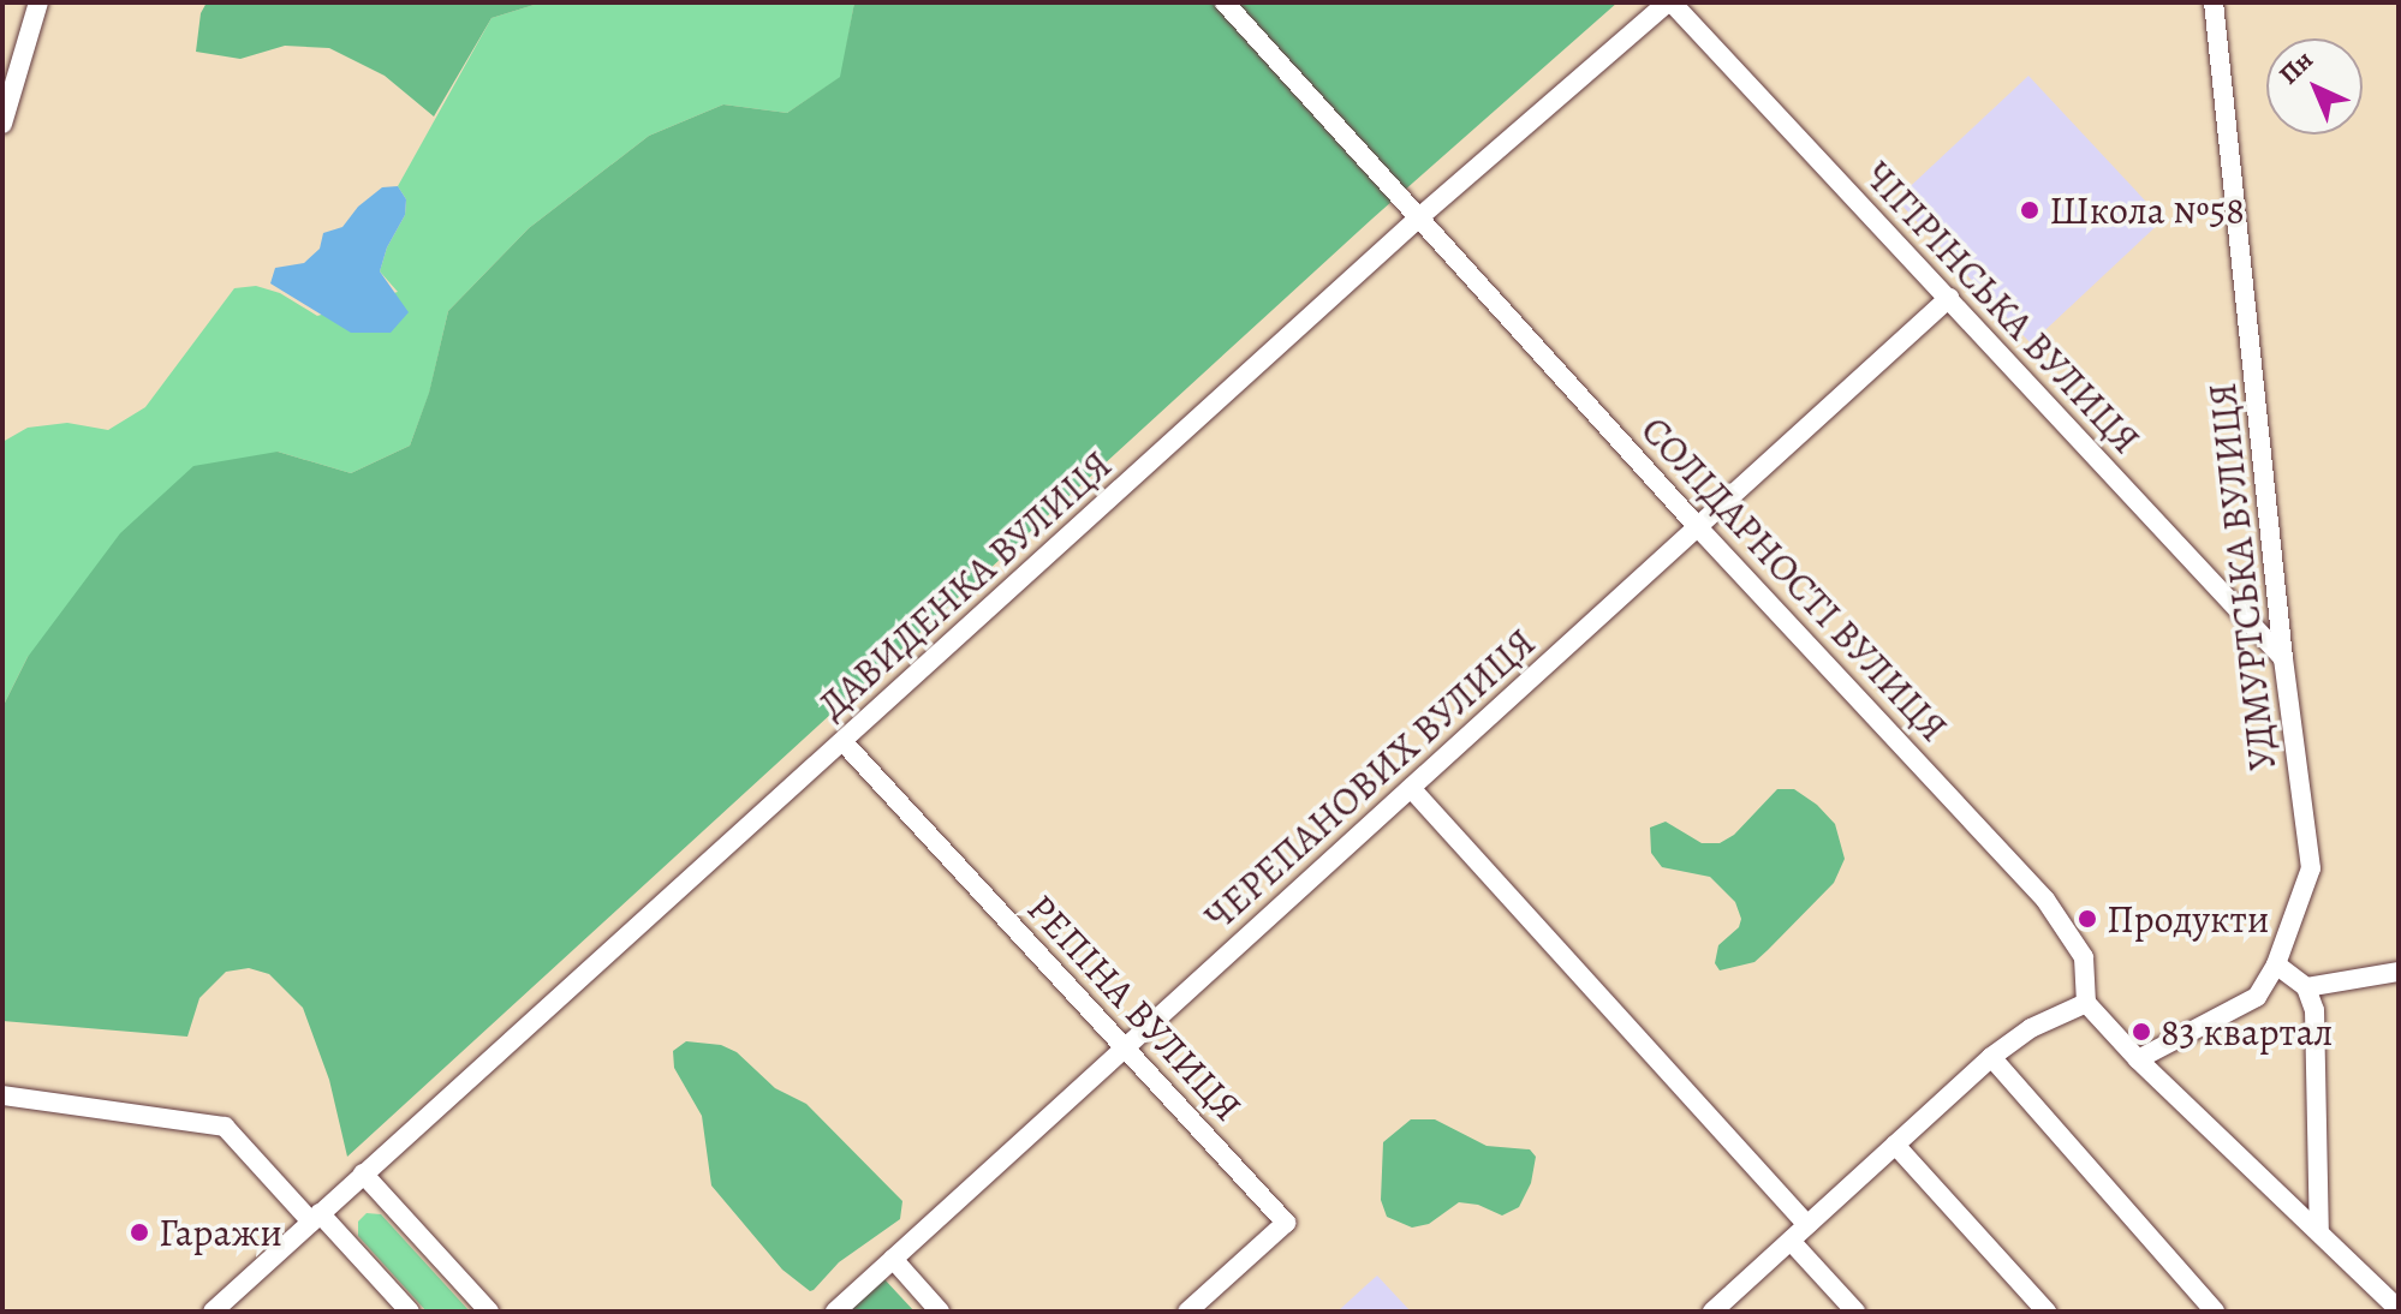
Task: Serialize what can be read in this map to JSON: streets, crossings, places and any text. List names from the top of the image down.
{
  "streets": {
    "street": [
      "ЧIГIРIНСЬКА ВУЛИЦЯ",
      "УДМУРТСЬКА ВУЛИЦЯ",
      "СОЛІДАРНОСТІ ВУЛИЦЯ",
      "ДАВИДЕНКА ВУЛИЦЯ",
      "ЧЕРЕПАНОВИХ ВУЛИЦЯ",
      "РЕПIНА ВУЛИЦЯ"
    ]
  },
  "crossings": [
    ["ЧIГIРIНСЬКА ВУЛИЦЯ", "УДМУРТСЬКА ВУЛИЦЯ"],
    ["ЧIГIРIНСЬКА ВУЛИЦЯ", "ДАВИДЕНКА ВУЛИЦЯ"],
    ["ЧIГIРIНСЬКА ВУЛИЦЯ", "ЧЕРЕПАНОВИХ ВУЛИЦЯ"],
    ["СОЛІДАРНОСТІ ВУЛИЦЯ", "ДАВИДЕНКА ВУЛИЦЯ"],
    ["СОЛІДАРНОСТІ ВУЛИЦЯ", "ЧЕРЕПАНОВИХ ВУЛИЦЯ"],
    ["ДАВИДЕНКА ВУЛИЦЯ", "РЕПIНА ВУЛИЦЯ"],
    ["ЧЕРЕПАНОВИХ ВУЛИЦЯ", "РЕПIНА ВУЛИЦЯ"]
  ],
  "places": [
    "Школа №58",
    "Продукти",
    "83 квартал",
    "Гаражи"
  ],
  "north": "top left"
}
